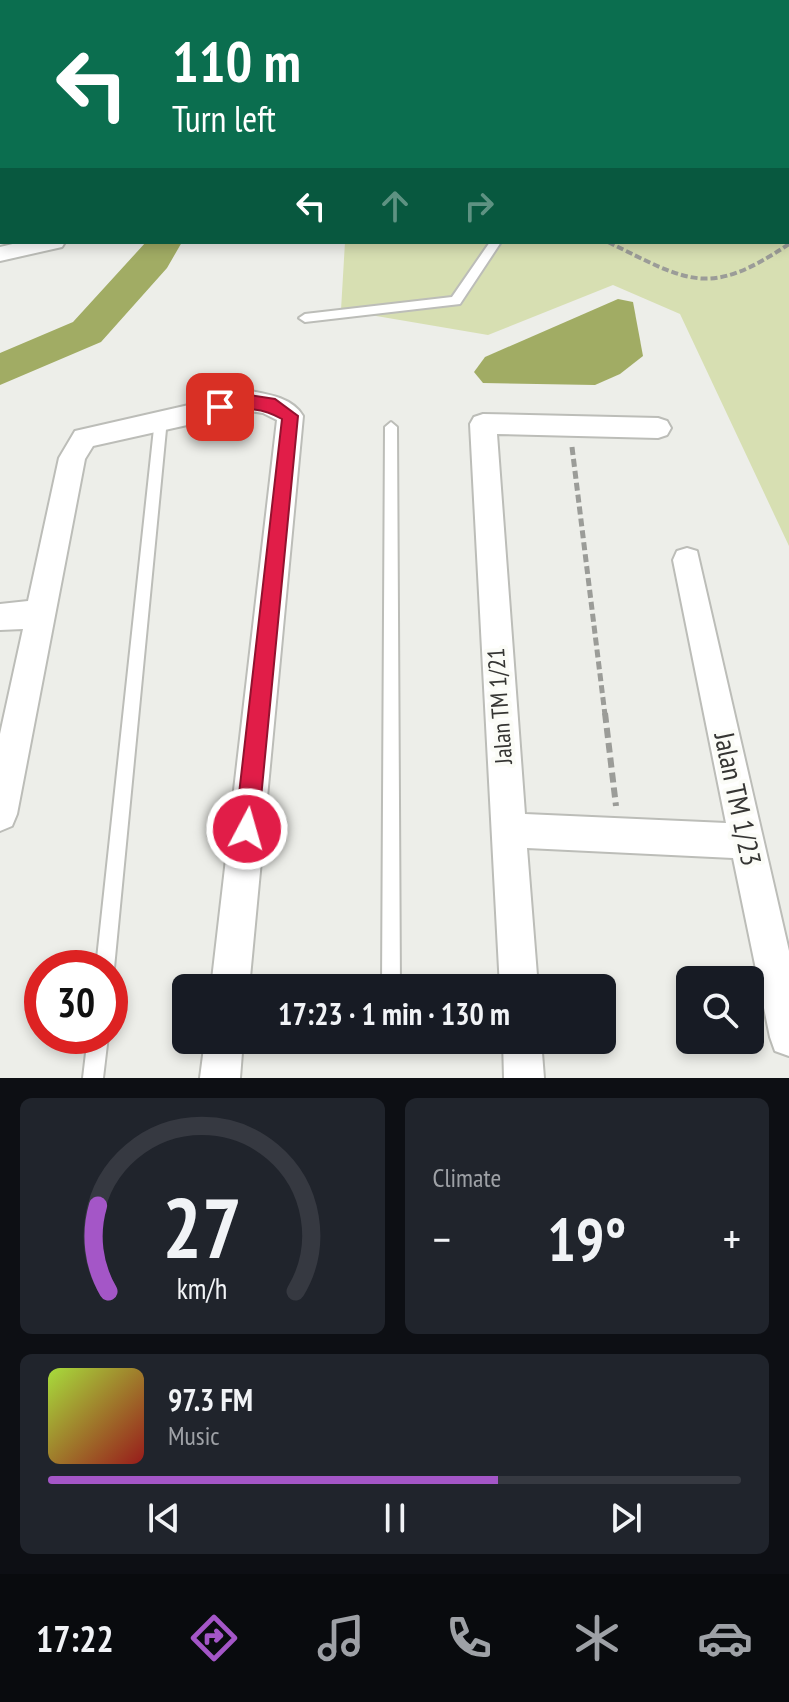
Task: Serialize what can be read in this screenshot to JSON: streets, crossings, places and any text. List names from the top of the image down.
{
  "streets": {
    "street": ["Jalan TM 1/21", "Jalan TM 1/23"]
  },
  "page": {
    "turn": ["110 m", "Turn left"],
    "limit": "30",
    "trip": "17:23 · 1 min · 130 m",
    "tile": "Climate",
    "heat": ["−", "19°", "+"],
    "song": ["97.3 FM", "Music"],
    "tabs": "17:22",
    "gauge": ["27", "km/h"]
  }
}
